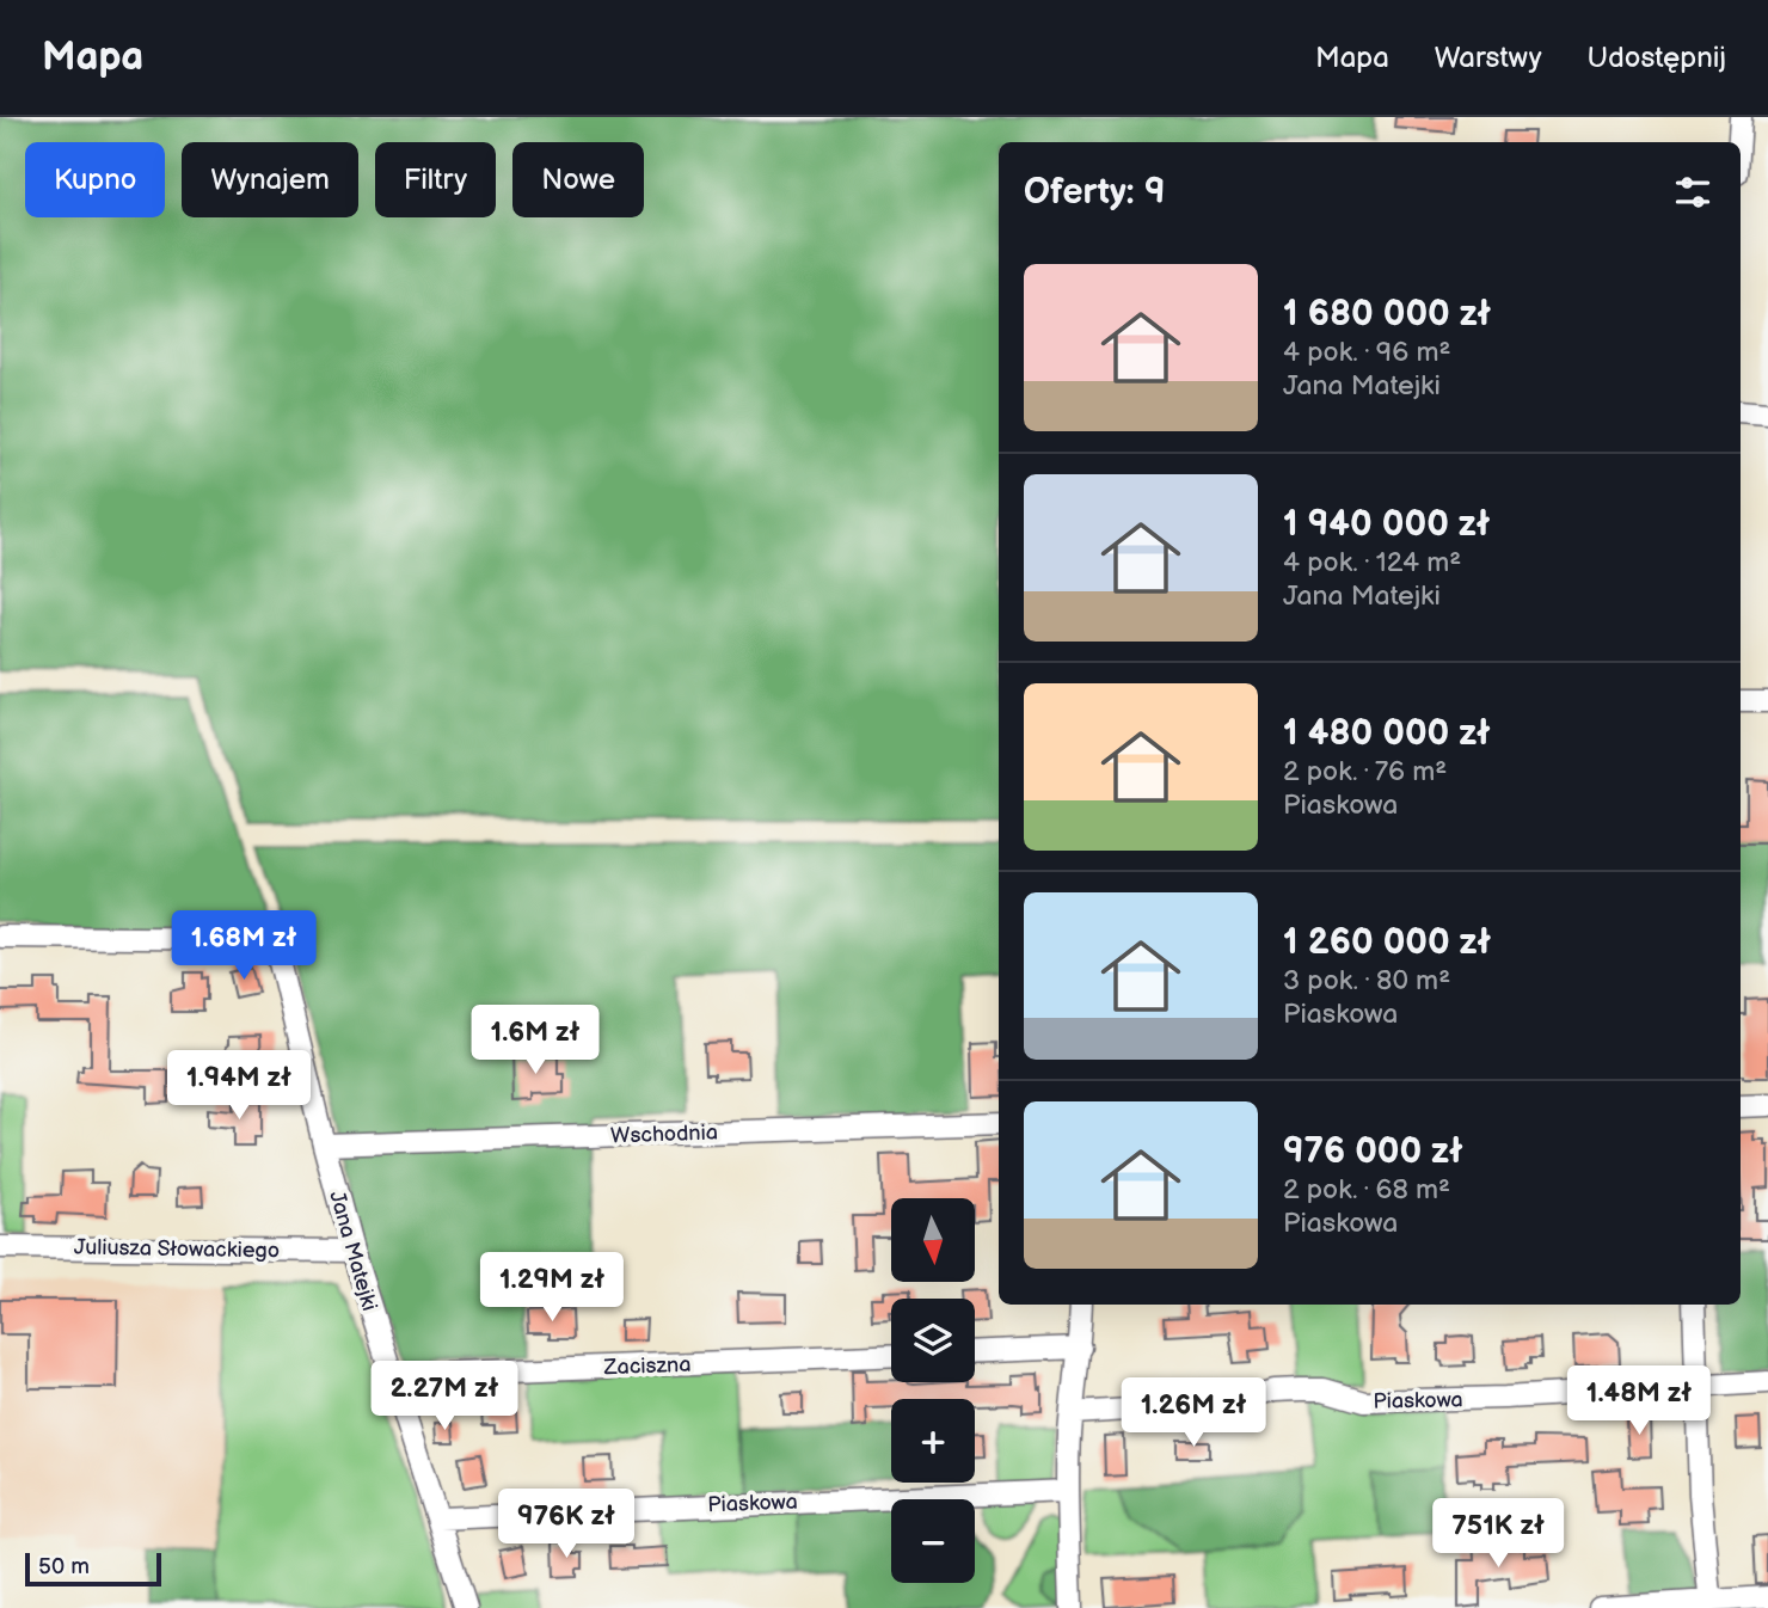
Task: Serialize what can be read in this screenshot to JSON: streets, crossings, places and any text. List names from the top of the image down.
{
  "streets": {
    "street": [
      "Wschodnia",
      "Juliusza Słowackiego",
      "Jana Matejki",
      "Zaciszna",
      "Piaskowa"
    ]
  },
  "crossings": [
    ["Wschodnia", "Jana Matejki"],
    ["Juliusza Słowackiego", "Jana Matejki"],
    ["Jana Matejki", "Zaciszna"],
    ["Jana Matejki", "Piaskowa"]
  ],
  "scale_bar": "50 m",
  "north": "bottom",
  "page": {
    "header": "Mapa",
    "nav": ["Mapa", "Warstwy", "Udostępnij"],
    "chip": [
      "Kupno",
      "Wynajem",
      "Filtry",
      "Nowe"
    ],
    "heading": "Oferty: 9",
    "list": [
      {
        "name": "1 680 000 zł",
        "note": "4 pok. · 96 m² · Jana Matejki"
      },
      {
        "name": "1 940 000 zł",
        "note": "4 pok. · 124 m² · Jana Matejki"
      },
      {
        "name": "1 480 000 zł",
        "note": "2 pok. · 76 m² · Piaskowa"
      },
      {
        "name": "1 260 000 zł",
        "note": "3 pok. · 80 m² · Piaskowa"
      },
      {
        "name": "976 000 zł",
        "note": "2 pok. · 68 m² · Piaskowa"
      }
    ],
    "price": [
      "1.68M zł",
      "1.6M zł",
      "1.94M zł",
      "1.29M zł",
      "2.27M zł",
      "1.48M zł",
      "1.26M zł",
      "976K zł",
      "751K zł"
    ],
    "map_buttons": ["+", "−"],
    "scale": "50 m"
  }
}
